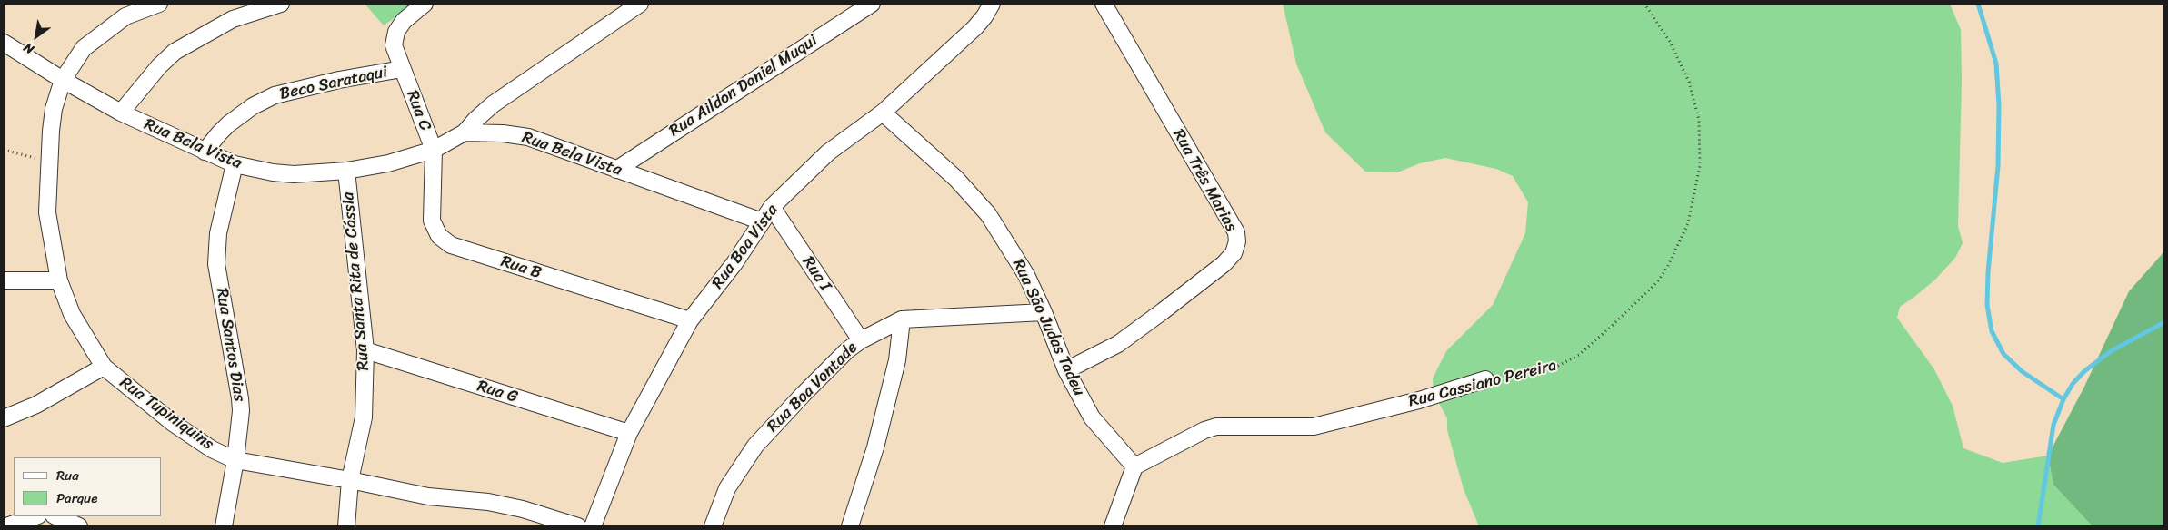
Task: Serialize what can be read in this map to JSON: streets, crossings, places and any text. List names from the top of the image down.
{
  "streets": {
    "street": [
      "Beco Sarataqui",
      "Rua Aildon Daniel Muqui",
      "Rua C",
      "Rua Bela Vista",
      "Rua Três Marias",
      "Rua Boa Vista",
      "Rua B",
      "Rua I",
      "Rua Santa Rita de Cássia",
      "Rua São Judas Tadeu",
      "Rua Santos Dias",
      "Rua Cassiano Pereira",
      "Rua Boa Vontade",
      "Rua G",
      "Rua Tupiniquins"
    ]
  },
  "crossings": [
    ["Beco Sarataqui", "Rua C"],
    ["Beco Sarataqui", "Rua Bela Vista"],
    ["Rua Aildon Daniel Muqui", "Rua Bela Vista"],
    ["Rua C", "Rua Bela Vista"],
    ["Rua C", "Rua B"],
    ["Rua Bela Vista", "Rua Boa Vista"],
    ["Rua Bela Vista", "Rua B"],
    ["Rua Bela Vista", "Rua Santa Rita de Cássia"],
    ["Rua Bela Vista", "Rua Santos Dias"],
    ["Rua Bela Vista", "Rua Tupiniquins"],
    ["Rua Três Marias", "Rua São Judas Tadeu"],
    ["Rua Boa Vista", "Rua B"],
    ["Rua Boa Vista", "Rua I"],
    ["Rua Boa Vista", "Rua São Judas Tadeu"],
    ["Rua Boa Vista", "Rua G"],
    ["Rua I", "Rua Boa Vontade"],
    ["Rua Santa Rita de Cássia", "Rua G"],
    ["Rua Santa Rita de Cássia", "Rua Tupiniquins"],
    ["Rua São Judas Tadeu", "Rua Cassiano Pereira"],
    ["Rua São Judas Tadeu", "Rua Boa Vontade"],
    ["Rua Santos Dias", "Rua Tupiniquins"]
  ],
  "legend": ["Rua", "Parque"],
  "north": "bottom left"
}
